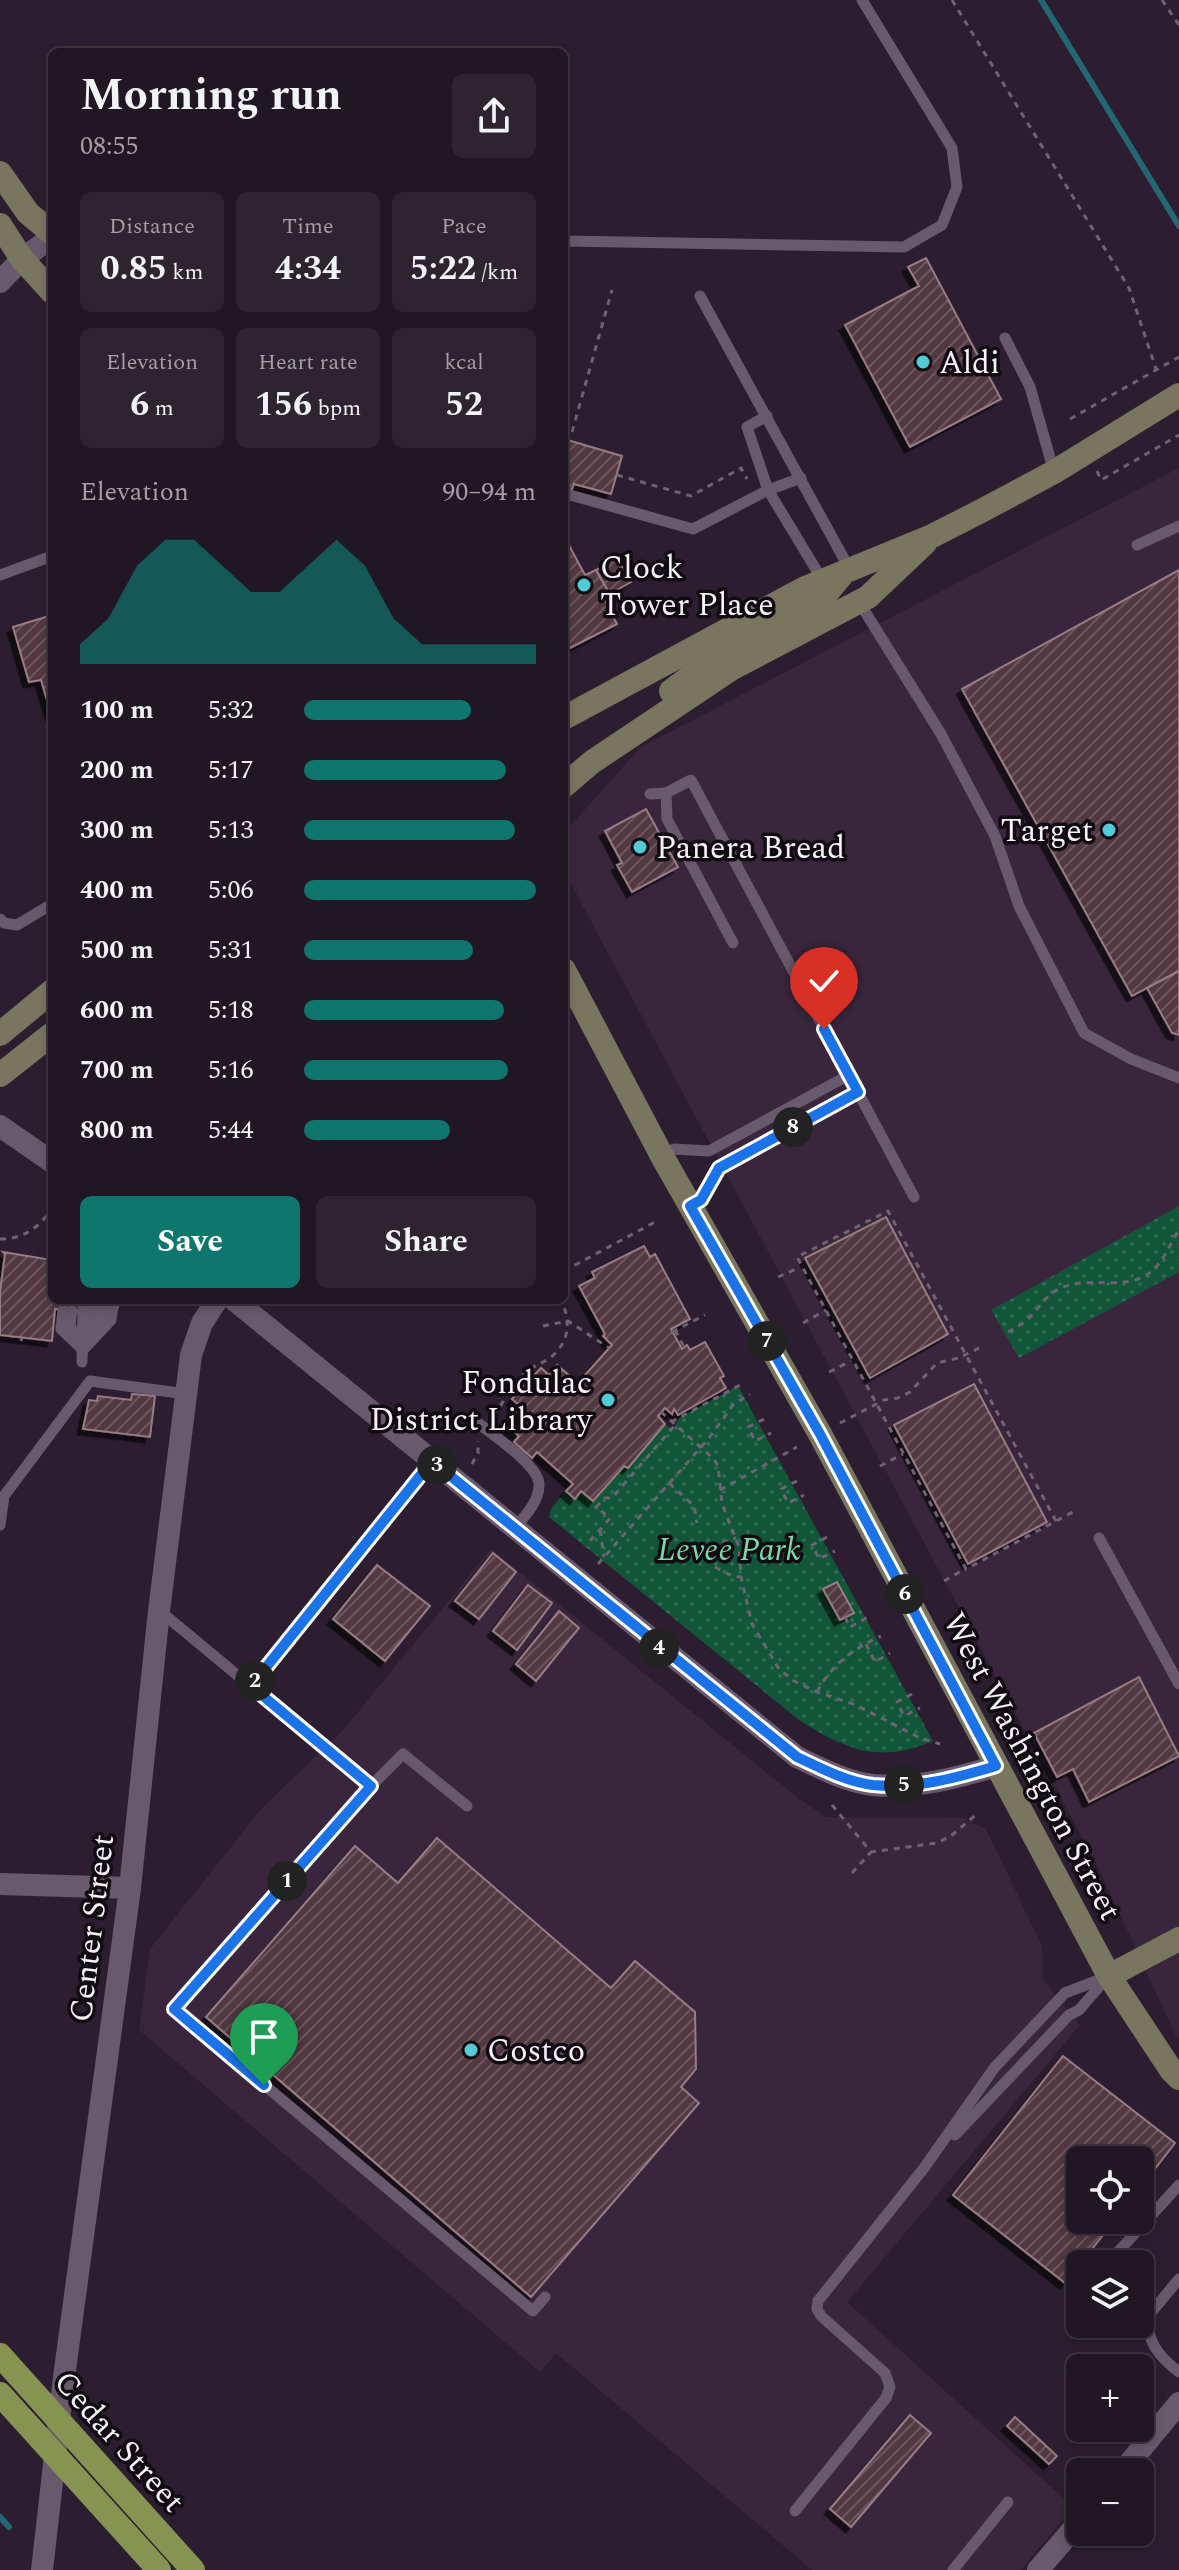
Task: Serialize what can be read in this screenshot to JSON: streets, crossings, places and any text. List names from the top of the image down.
{
  "streets": {
    "main road": ["West Washington Street", "Cedar Street"],
    "street": ["Center Street"]
  },
  "parks": ["Levee Park"],
  "places": [
    "Aldi",
    "Clock Tower Place",
    "Target",
    "Panera Bread",
    "Fondulac District Library",
    "Costco"
  ],
  "page": {
    "heading": ["Morning run", "08:55"],
    "stats": [
      ["Distance", "0.85 km"],
      ["Time", "4:34"],
      ["Pace", "5:22 /km"],
      ["Elevation", "6 m"],
      ["Heart rate", "156 bpm"],
      ["kcal", "52"]
    ],
    "chart": ["Elevation", "90–94 m"],
    "list": [
      {
        "name": "100 m",
        "note": "5:32"
      },
      {
        "name": "200 m",
        "note": "5:17"
      },
      {
        "name": "300 m",
        "note": "5:13"
      },
      {
        "name": "400 m",
        "note": "5:06"
      },
      {
        "name": "500 m",
        "note": "5:31"
      },
      {
        "name": "600 m",
        "note": "5:18"
      },
      {
        "name": "700 m",
        "note": "5:16"
      },
      {
        "name": "800 m",
        "note": "5:44"
      }
    ],
    "pins": [
      "8",
      "7",
      "3",
      "6",
      "4",
      "2",
      "5",
      "1"
    ],
    "buttons": ["Save", "Share"],
    "map_buttons": ["+", "−"]
  }
}
